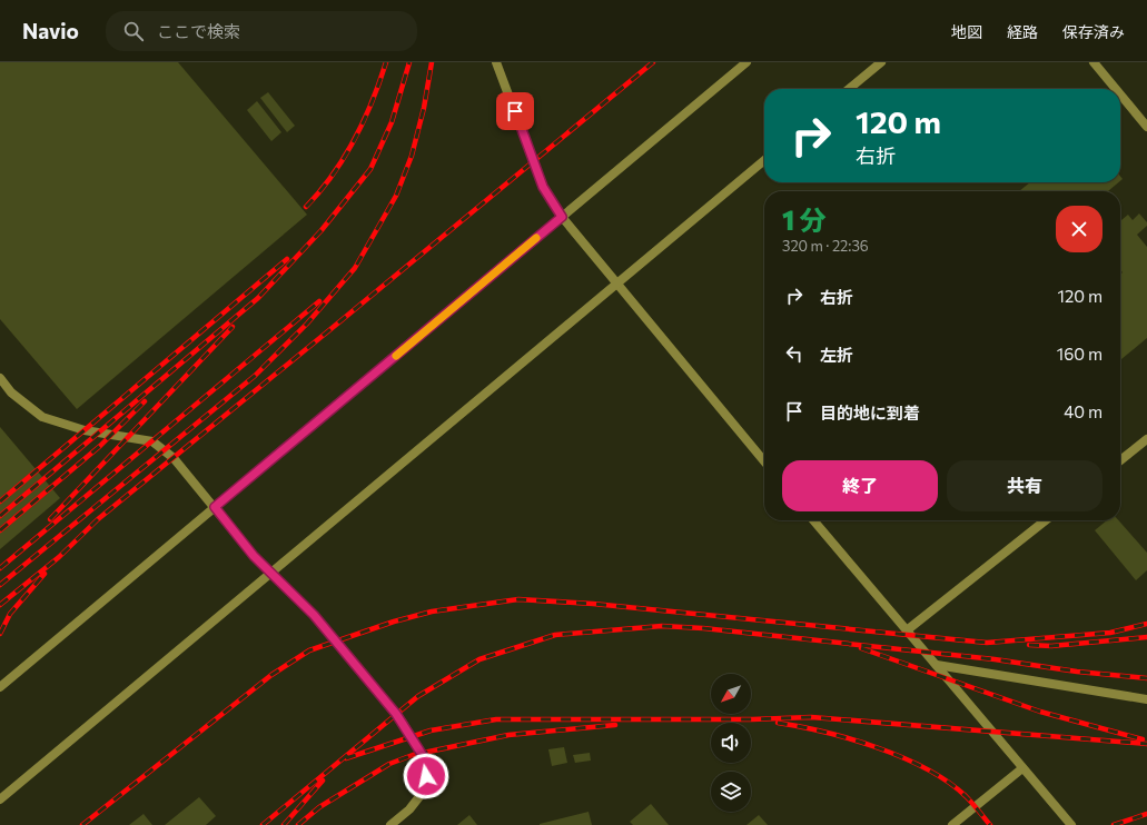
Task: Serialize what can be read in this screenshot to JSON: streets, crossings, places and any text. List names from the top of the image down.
{
  "north": "bottom left",
  "page": {
    "header": "Navio",
    "search": "ここで検索",
    "nav": ["地図", "経路", "保存済み"],
    "turn": ["120 m", "右折"],
    "heading": ["1 分", "320 m · 22:36"],
    "list": [
      {
        "name": "右折",
        "value": "120 m"
      },
      {
        "name": "左折",
        "value": "160 m"
      },
      {
        "name": "目的地に到着",
        "value": "40 m"
      }
    ],
    "buttons": ["終了", "共有"]
  }
}
